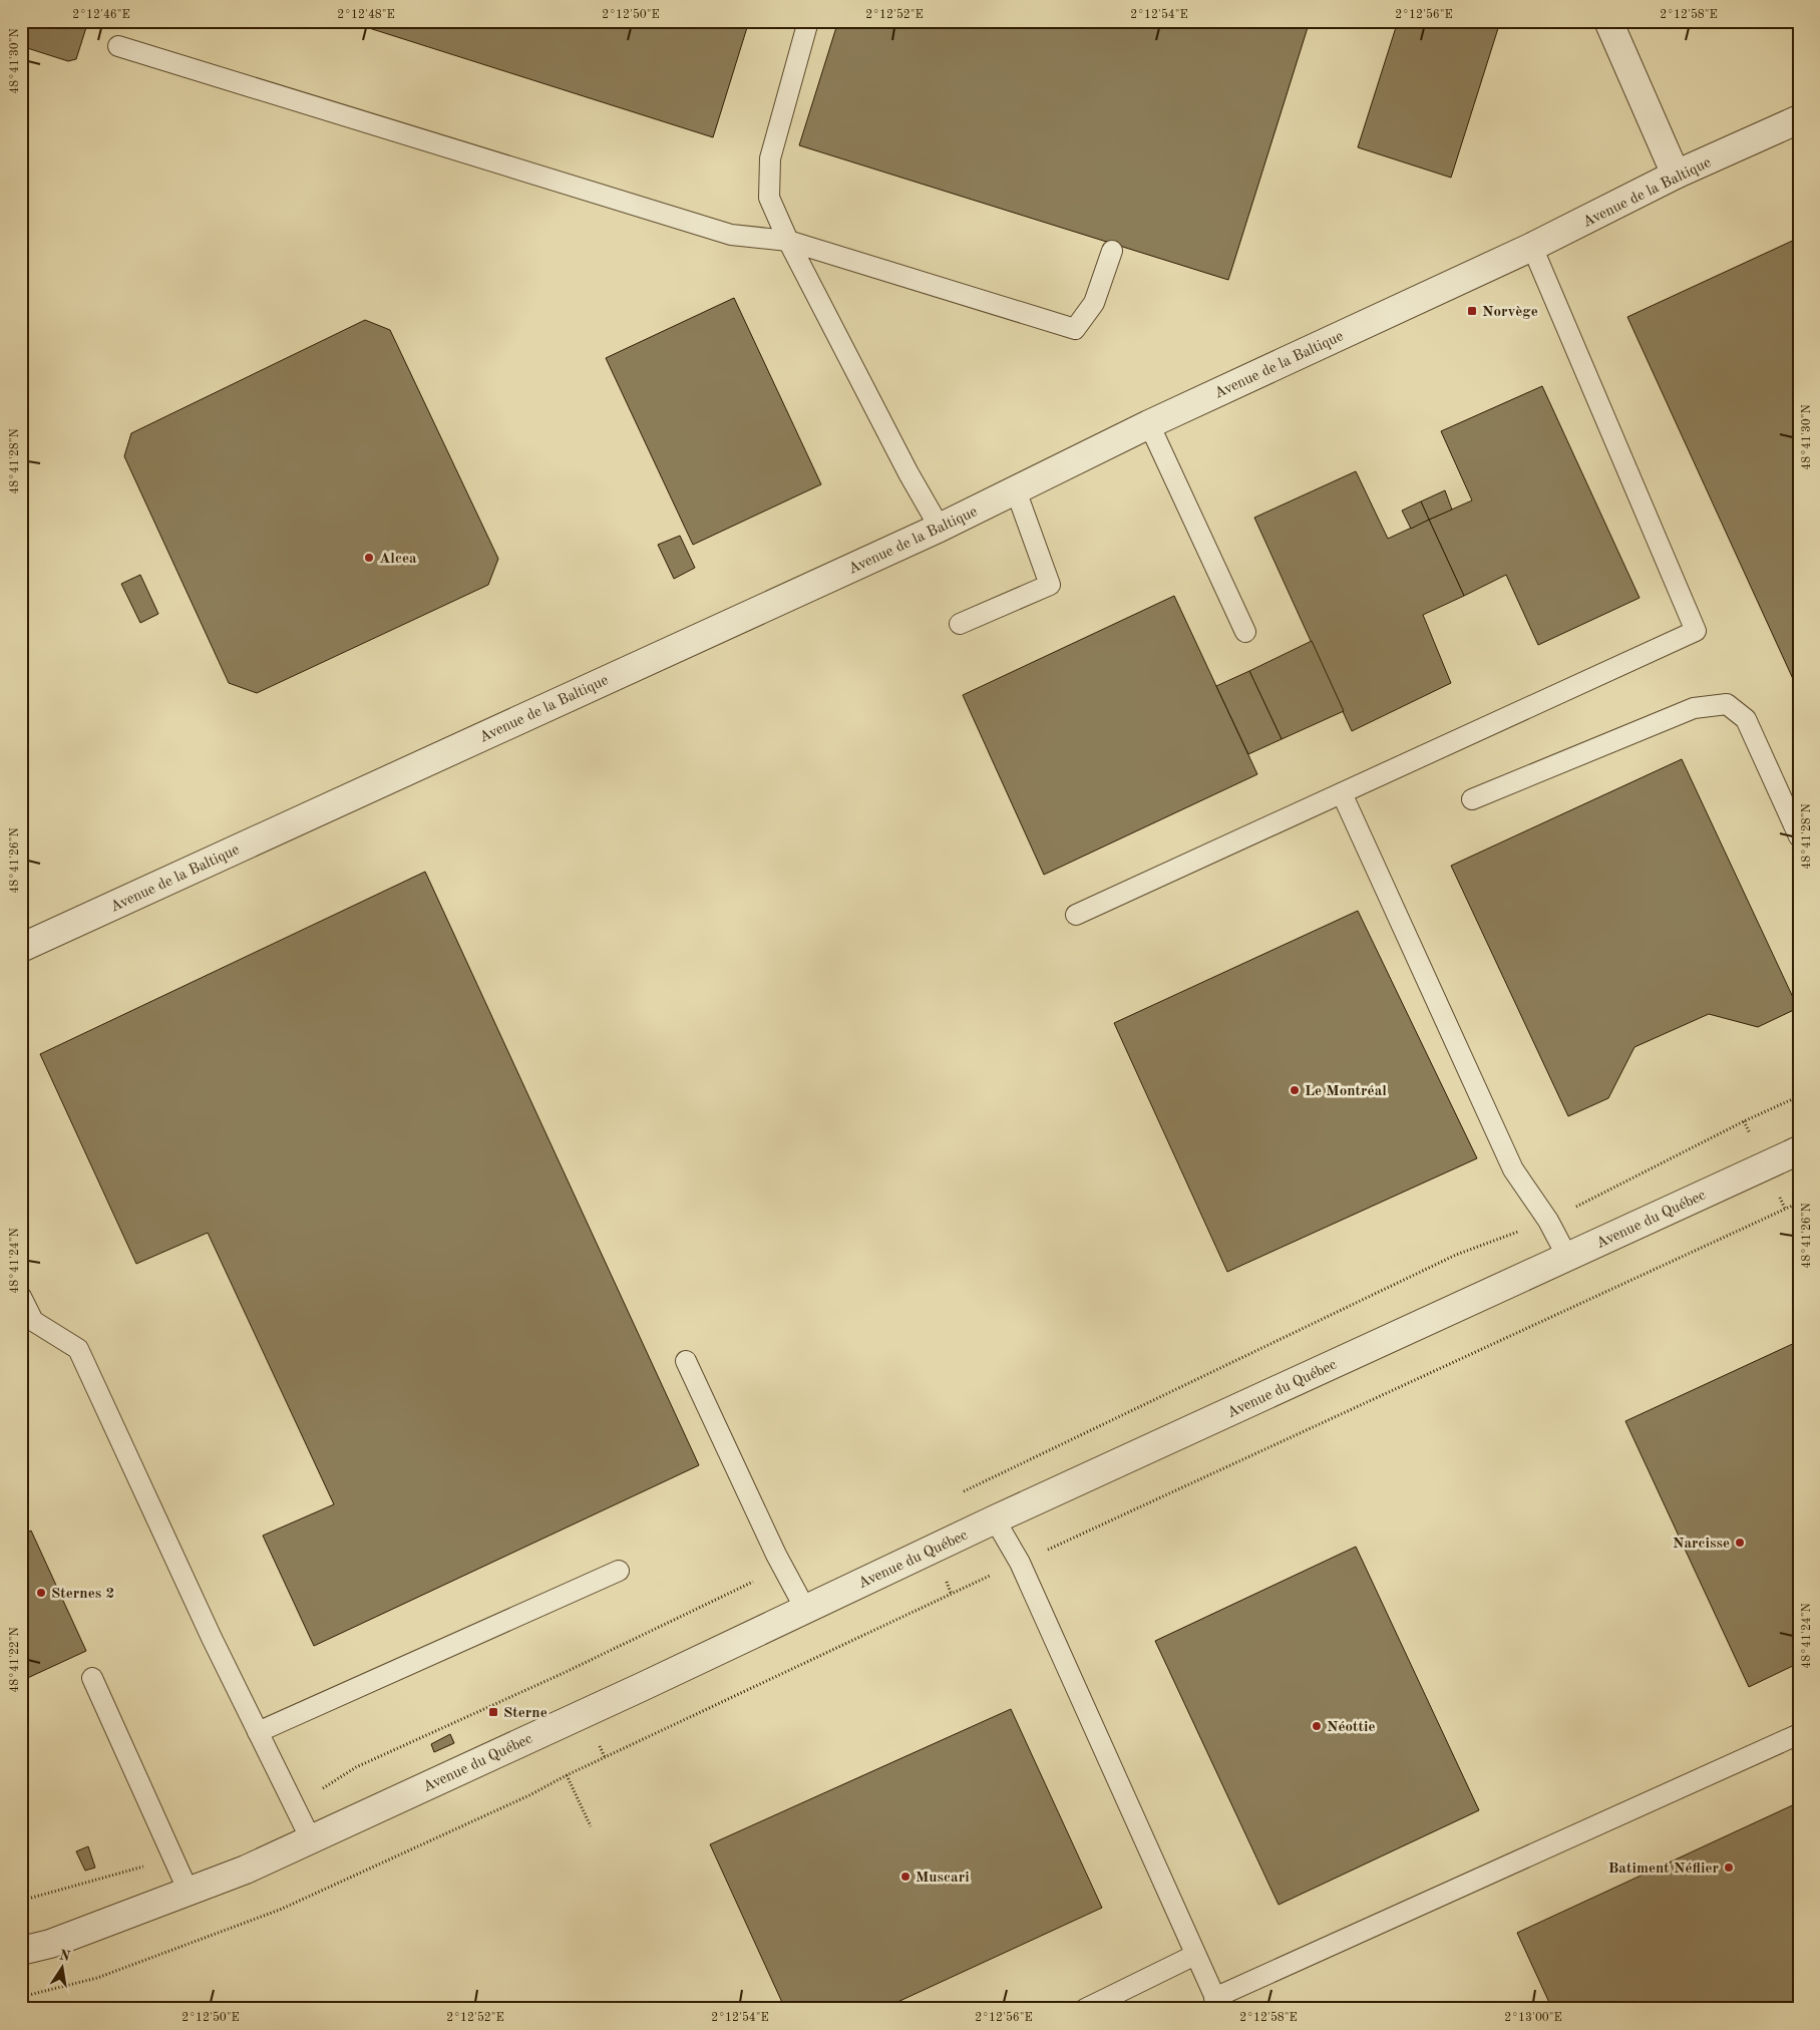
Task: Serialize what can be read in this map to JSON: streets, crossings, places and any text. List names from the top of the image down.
{
  "streets": {
    "street": ["Avenue de la Baltique", "Avenue du Québec"]
  },
  "places": {
    "transit": ["Norvège", "Sterne"],
    "other": [
      "Alcea",
      "Le Montréal",
      "Narcisse",
      "Sternes 2",
      "Néottie",
      "Batiment Néflier",
      "Muscari"
    ]
  },
  "north": "top",
  "coordinates": [
    "2°12'46\"E",
    "2°12'48\"E",
    "2°12'50\"E",
    "2°12'52\"E",
    "2°12'54\"E",
    "2°12'56\"E",
    "2°12'58\"E",
    "48°41'30\"N",
    "48°41'28\"N",
    "48°41'26\"N",
    "48°41'24\"N",
    "48°41'22\"N",
    "2°13'00\"E"
  ]
}
